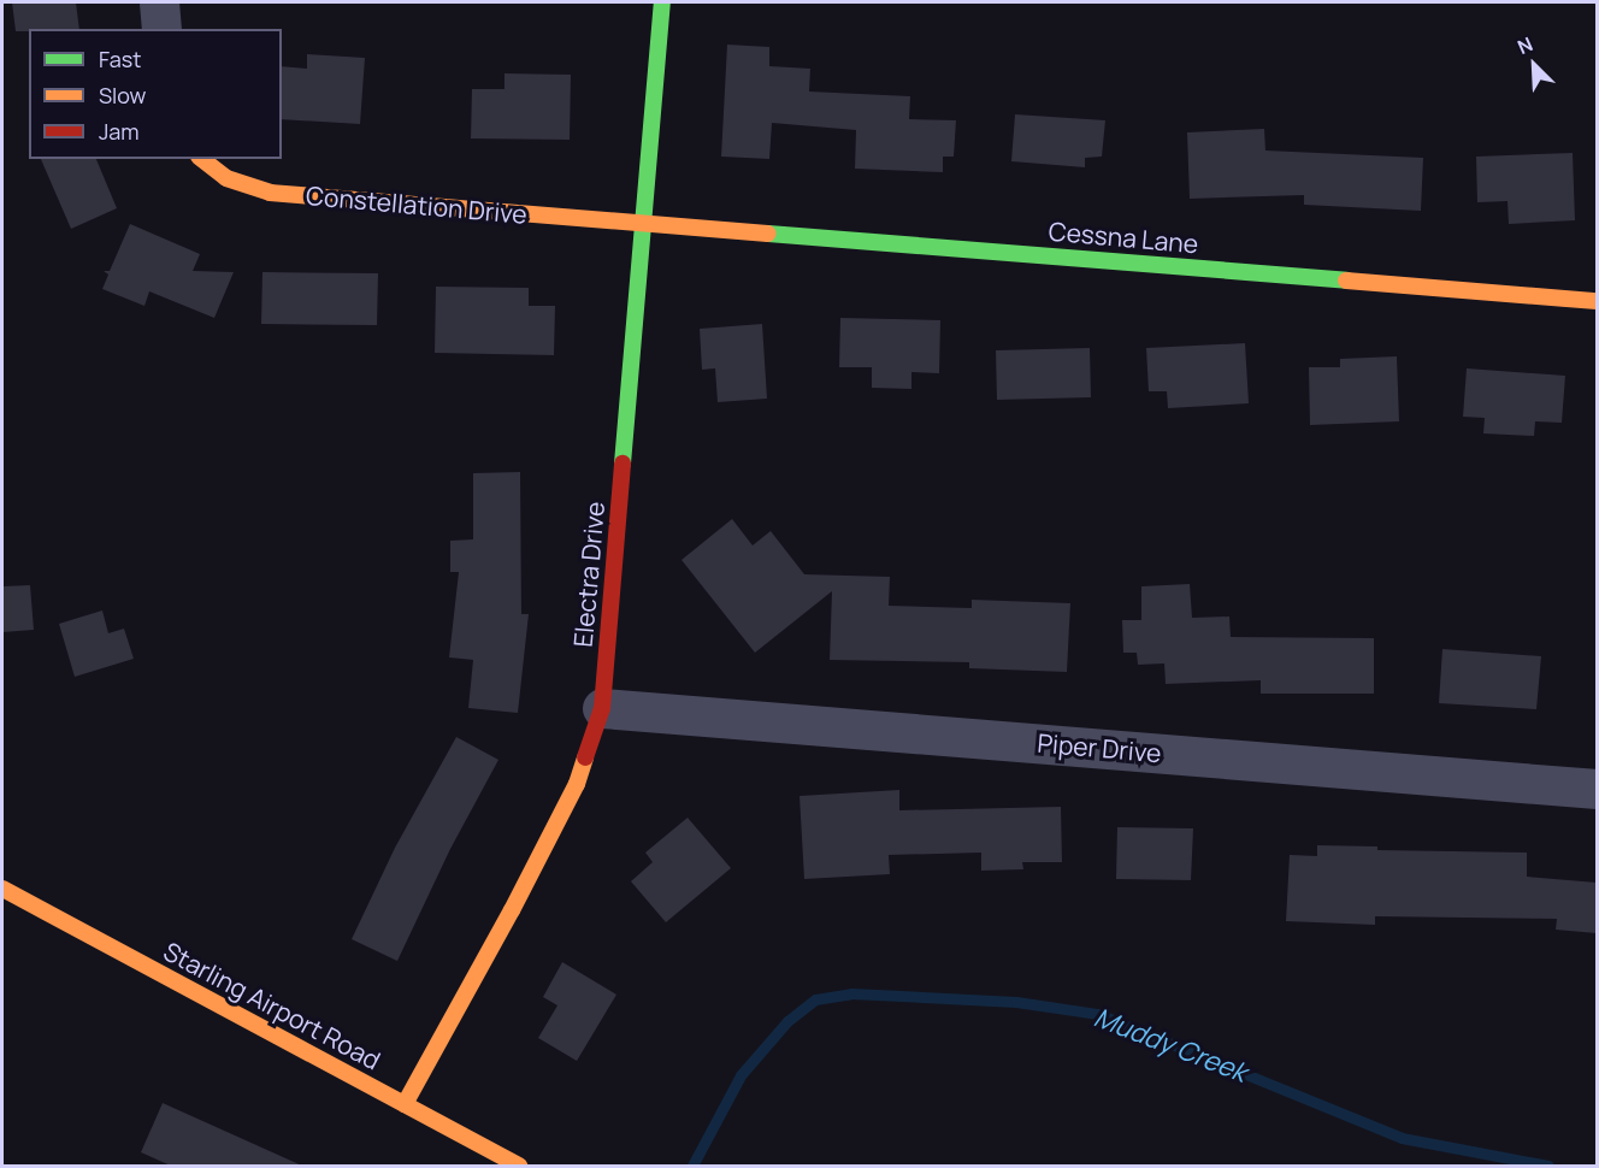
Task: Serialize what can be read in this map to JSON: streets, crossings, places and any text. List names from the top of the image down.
{
  "streets": {
    "street": [
      "Constellation Drive",
      "Cessna Lane",
      "Electra Drive",
      "Piper Drive",
      "Starling Airport Road"
    ]
  },
  "crossings": [
    ["Constellation Drive", "Cessna Lane"],
    ["Constellation Drive", "Electra Drive"],
    ["Cessna Lane", "Electra Drive"],
    ["Electra Drive", "Piper Drive"],
    ["Electra Drive", "Starling Airport Road"]
  ],
  "water": ["Muddy Creek"],
  "legend": ["Fast", "Slow", "Jam"],
  "north": "top left"
}
